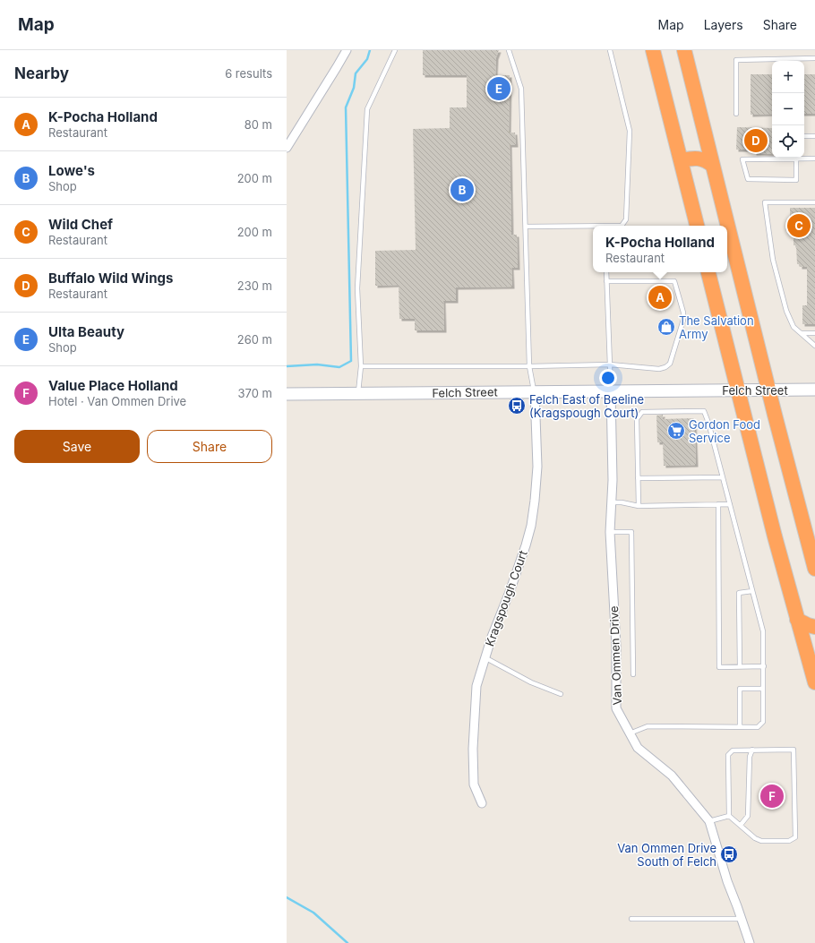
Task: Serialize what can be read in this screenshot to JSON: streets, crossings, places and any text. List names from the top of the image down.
{
  "streets": {
    "street": ["Felch Street", "Kragspough Court", "Van Ommen Drive"]
  },
  "crossings": [
    ["Felch Street", "Kragspough Court"],
    ["Felch Street", "Van Ommen Drive"]
  ],
  "places": {
    "shop": ["The Salvation Army"],
    "bus stop": ["Felch East of Beeline (Kragspough Court)", "Van Ommen Drive South of Felch"],
    "supermarket": ["Gordon Food Service"]
  },
  "page": {
    "header": "Map",
    "nav": ["Map", "Layers", "Share"],
    "heading": ["Nearby", "6 results"],
    "map_buttons": ["+", "−"],
    "pins": [
      "E",
      "D",
      "B",
      "C",
      "A",
      "F"
    ],
    "list": [
      {
        "mark": "A",
        "name": "K-Pocha Holland",
        "note": "Restaurant",
        "value": "80 m"
      },
      {
        "mark": "B",
        "name": "Lowe's",
        "note": "Shop",
        "value": "200 m"
      },
      {
        "mark": "C",
        "name": "Wild Chef",
        "note": "Restaurant",
        "value": "200 m"
      },
      {
        "mark": "D",
        "name": "Buffalo Wild Wings",
        "note": "Restaurant",
        "value": "230 m"
      },
      {
        "mark": "E",
        "name": "Ulta Beauty",
        "note": "Shop",
        "value": "260 m"
      },
      {
        "mark": "F",
        "name": "Value Place Holland",
        "note": "Hotel · Van Ommen Drive",
        "value": "370 m"
      }
    ],
    "popup": ["K-Pocha Holland", "Restaurant"],
    "buttons": ["Save", "Share"]
  }
}
